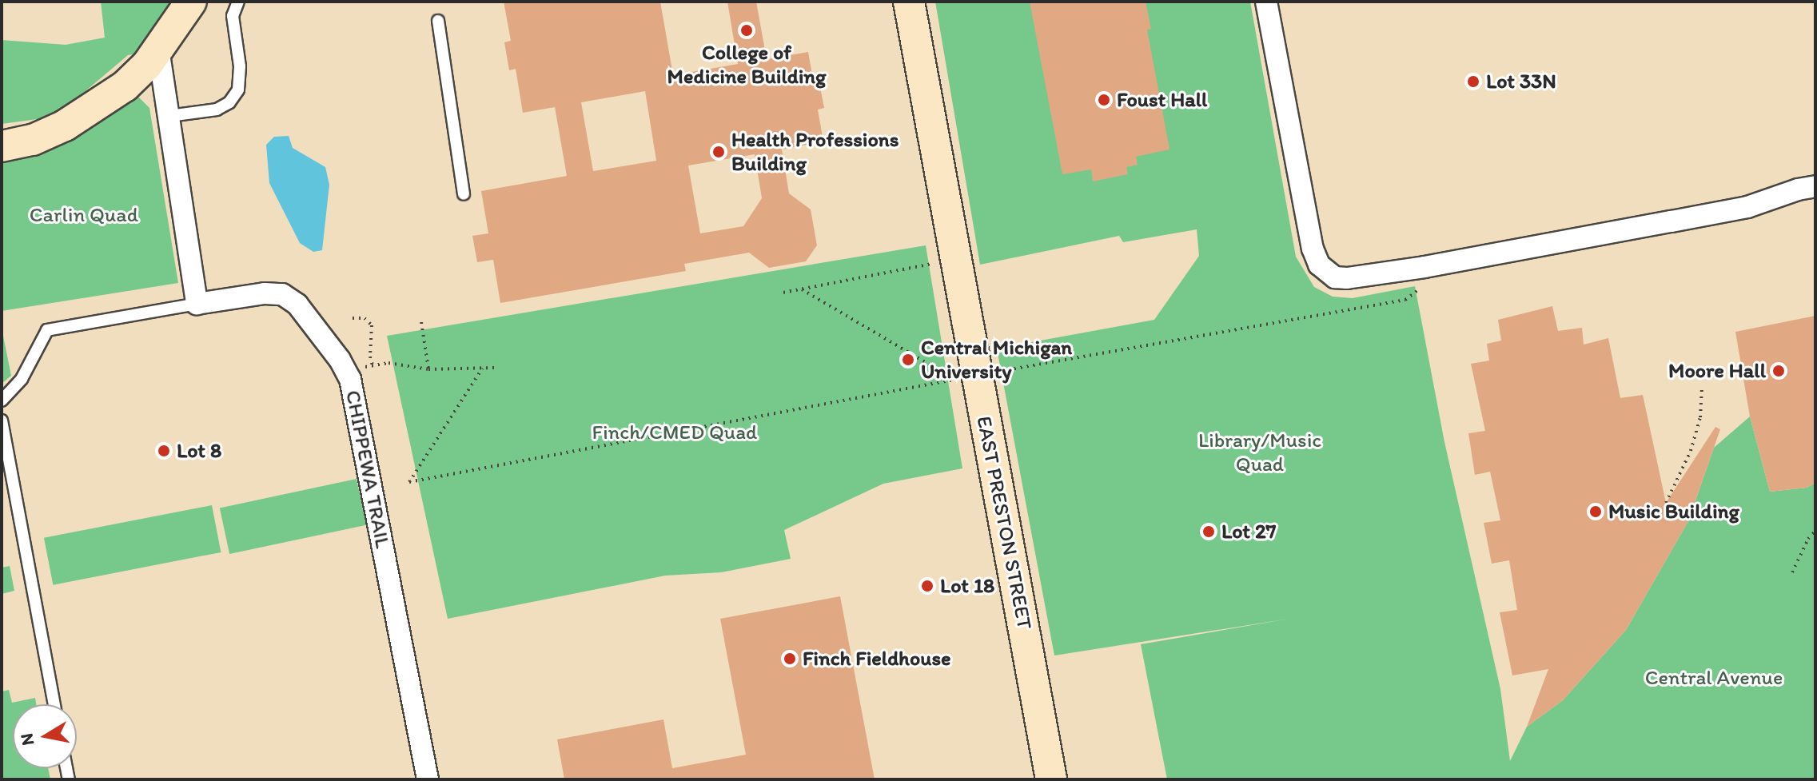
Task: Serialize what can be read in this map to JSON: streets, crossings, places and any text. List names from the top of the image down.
{
  "streets": {
    "street": ["CHIPPEWA TRAIL", "EAST PRESTON STREET"]
  },
  "parks": [
    "Carlin Quad",
    "Finch/CMED Quad",
    "Library/Music Quad",
    "Central Avenue"
  ],
  "places": [
    "College of Medicine Building",
    "Lot 33N",
    "Foust Hall",
    "Health Professions Building",
    "Central Michigan University",
    "Moore Hall",
    "Lot 8",
    "Music Building",
    "Lot 27",
    "Lot 18",
    "Finch Fieldhouse"
  ],
  "north": "left"
}
